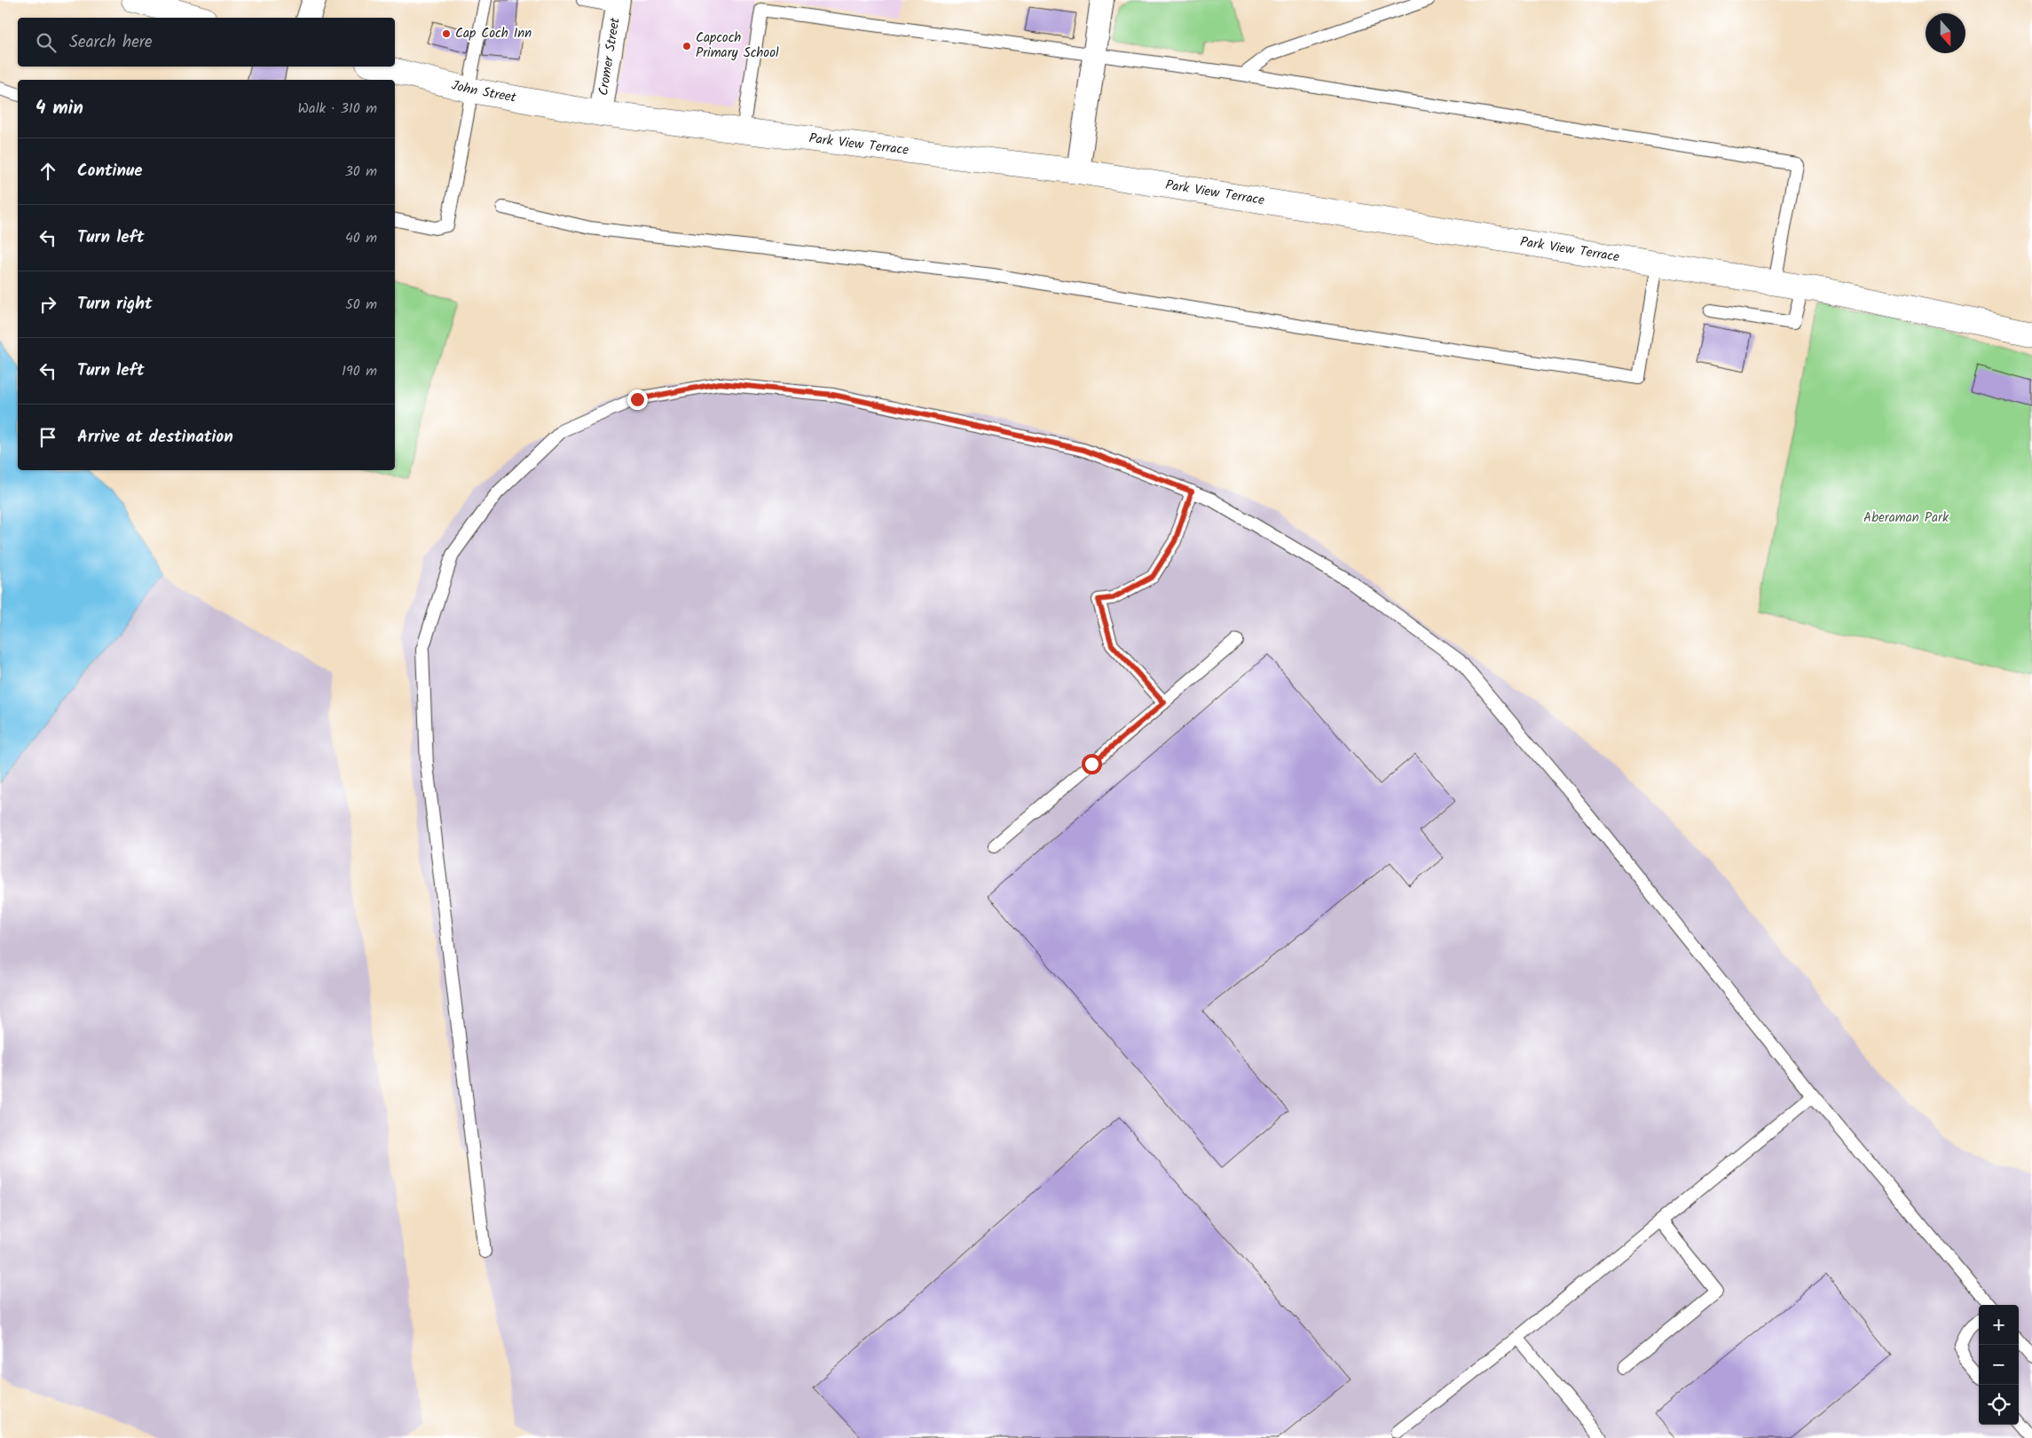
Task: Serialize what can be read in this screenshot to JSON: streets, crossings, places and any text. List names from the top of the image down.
{
  "streets": {
    "main road": ["John Street", "Park View Terrace"],
    "street": ["Cromer Street"]
  },
  "crossings": [
    ["Cromer Street", "John Street"],
    ["Cromer Street", "Park View Terrace"],
    ["John Street", "Park View Terrace"]
  ],
  "parks": ["Aberaman Park"],
  "places": ["Cap Coch Inn", "Capcoch Primary School"],
  "north": "bottom",
  "page": {
    "search": "Search here",
    "heading": ["4 min", "Walk · 310 m"],
    "list": [
      ["Continue", "30 m"],
      ["Turn left", "40 m"],
      ["Turn right", "50 m"],
      ["Turn left", "190 m"],
      "Arrive at destination"
    ],
    "map_buttons": ["+", "−"]
  }
}
